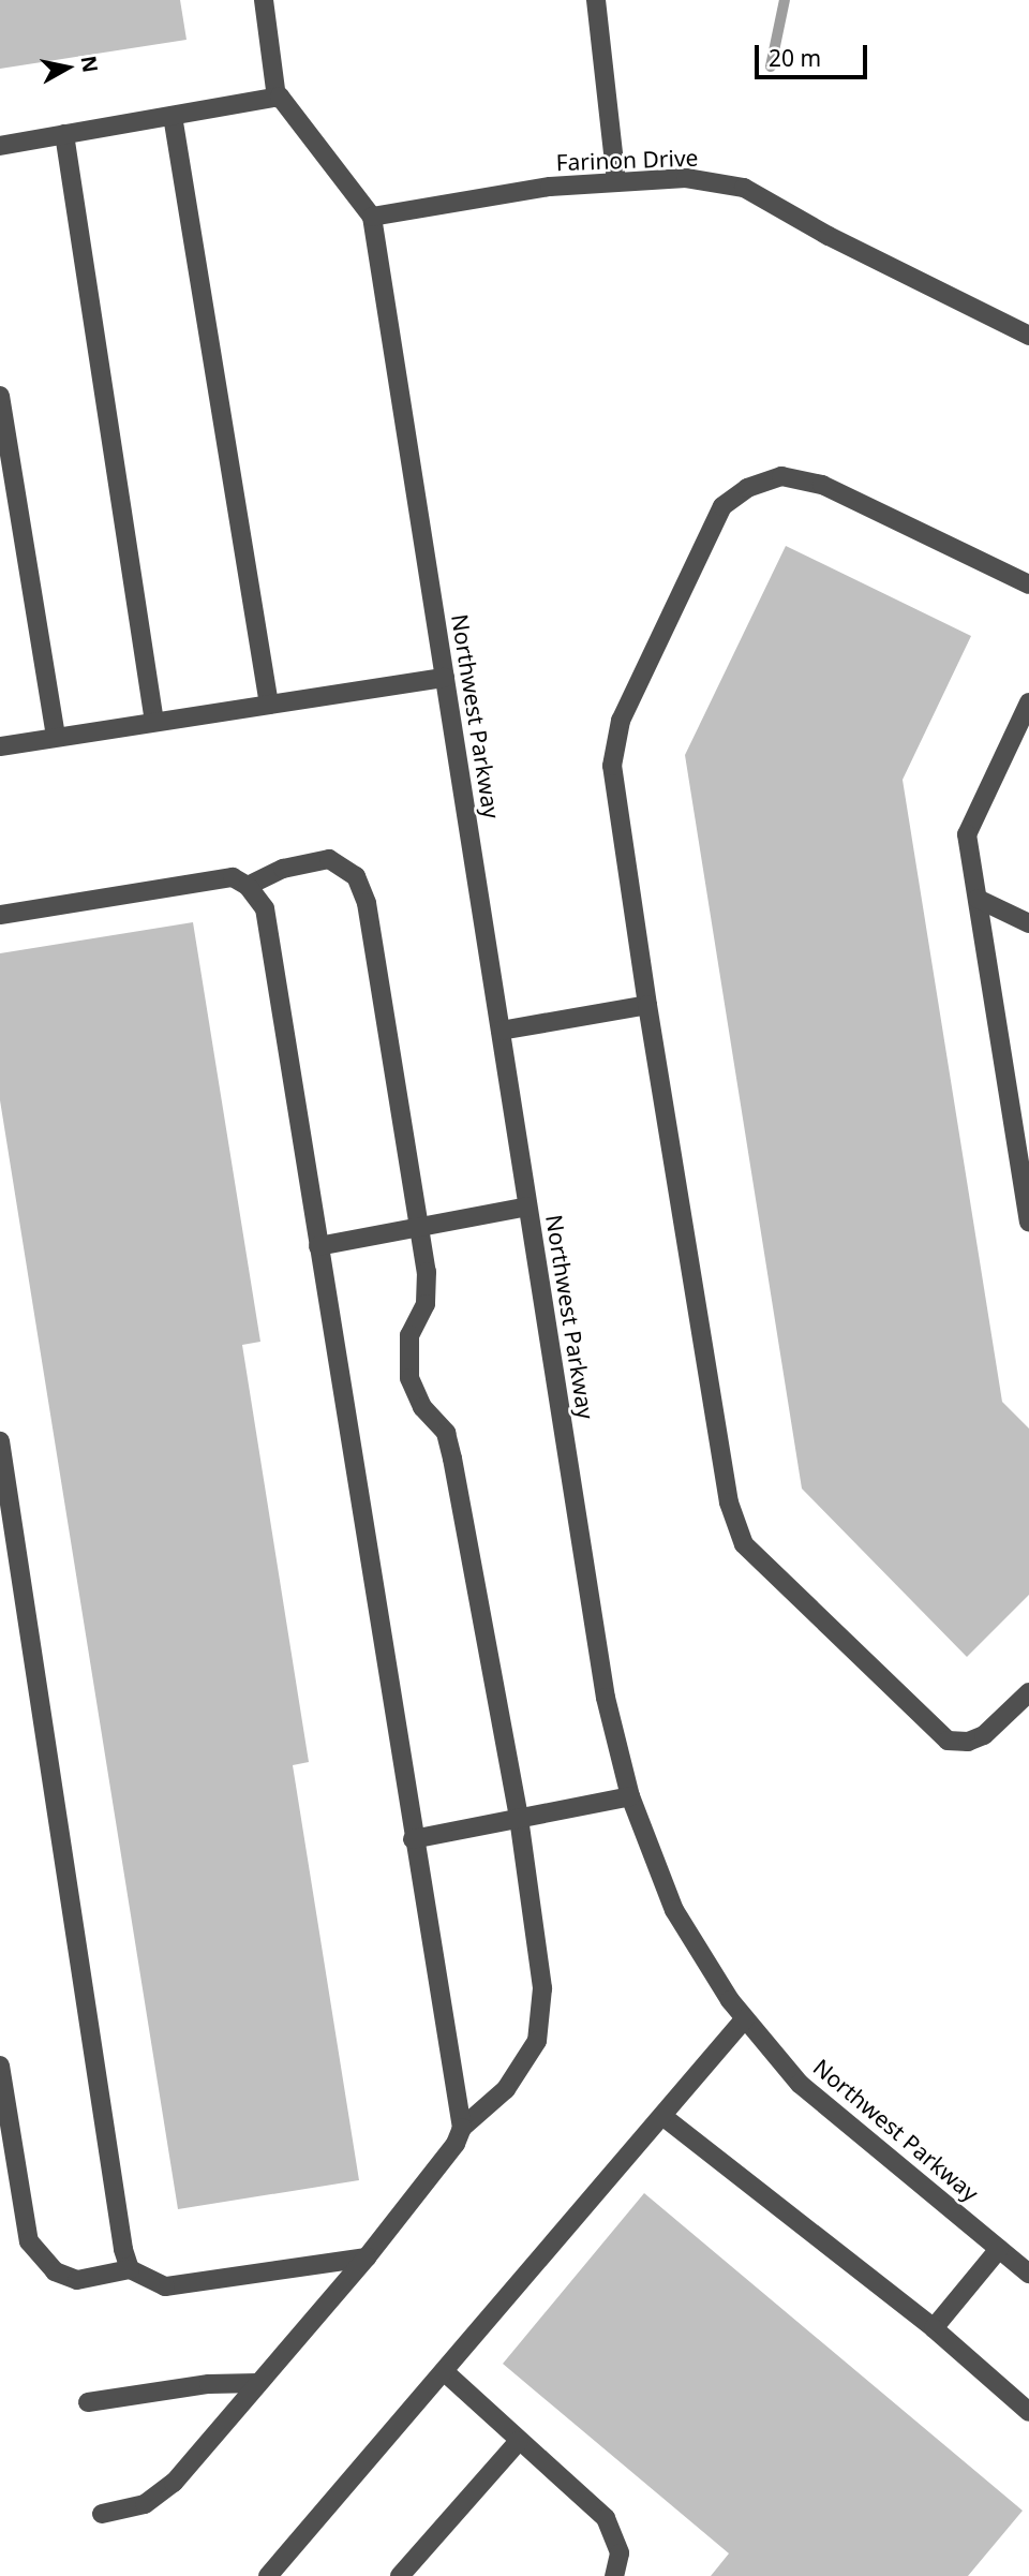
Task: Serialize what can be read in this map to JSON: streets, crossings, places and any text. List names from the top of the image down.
{
  "streets": {
    "street": ["Farinon Drive", "Northwest Parkway"]
  },
  "crossings": [
    ["Farinon Drive", "Northwest Parkway"]
  ],
  "scale_bar": "20 m",
  "north": "right"
}
